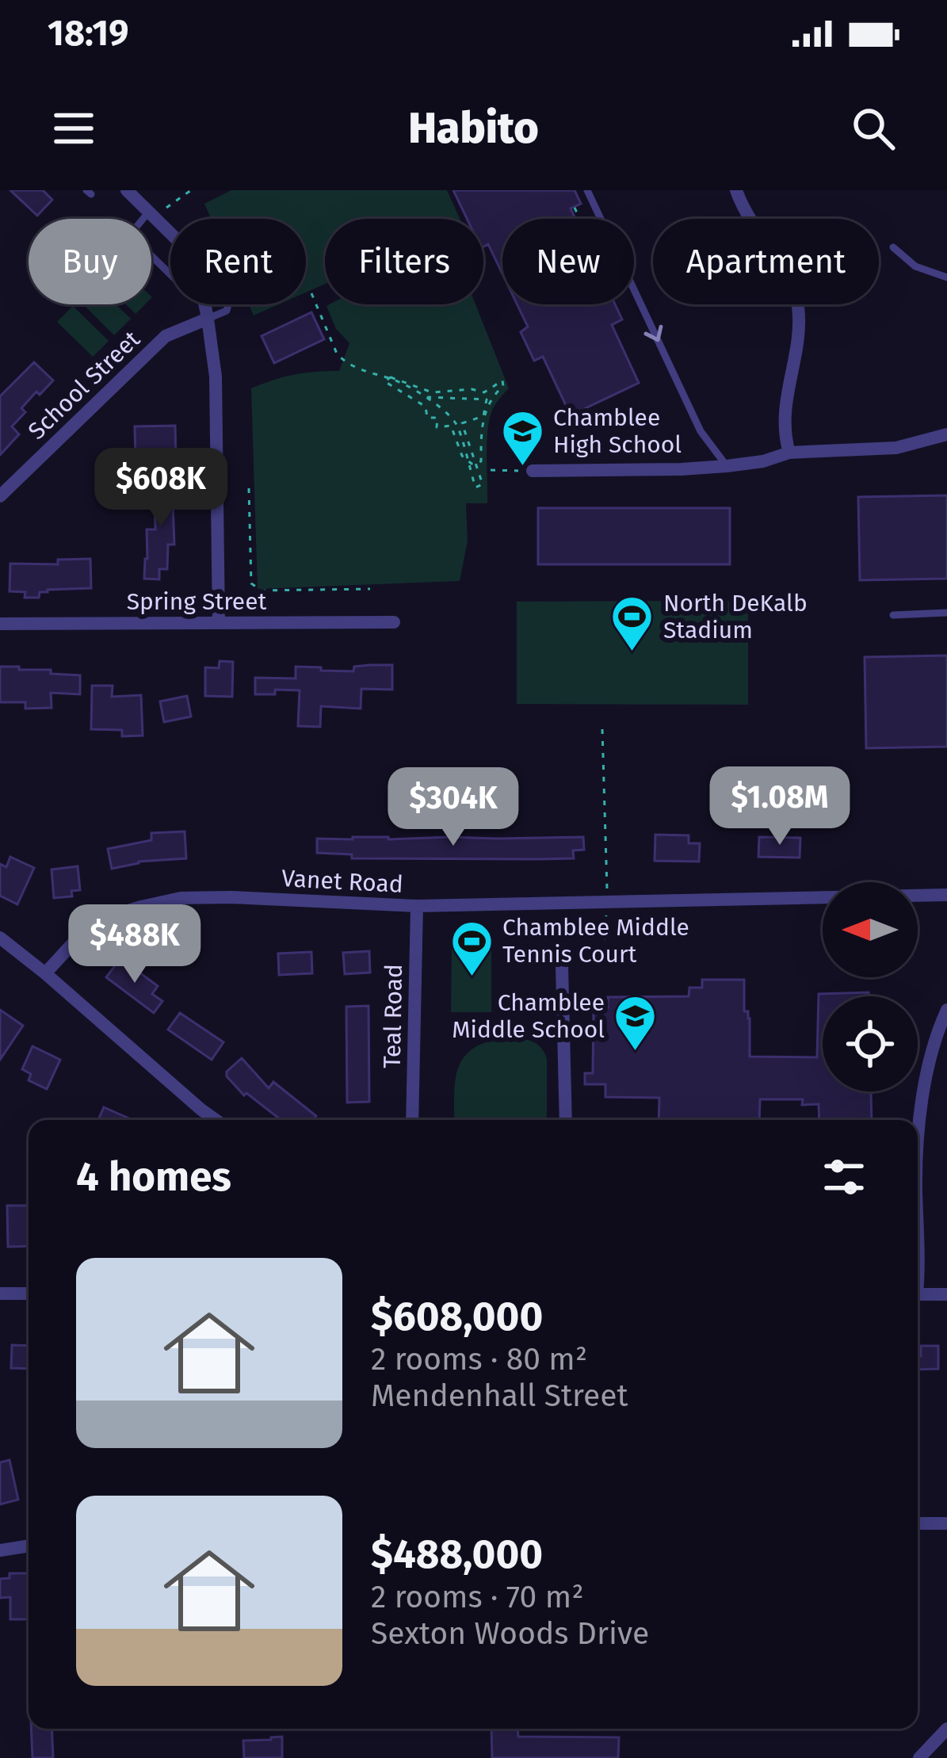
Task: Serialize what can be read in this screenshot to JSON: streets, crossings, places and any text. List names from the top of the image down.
{
  "streets": {
    "street": [
      "School Street",
      "Spring Street",
      "Vanet Road",
      "Teal Road"
    ]
  },
  "crossings": [
    ["Vanet Road", "Teal Road"]
  ],
  "places": {
    "school or university": ["Chamblee High School", "Chamblee Middle School"],
    "sports": ["North DeKalb Stadium", "Chamblee Middle Tennis Court"]
  },
  "north": "left",
  "page": {
    "status": "18:19",
    "header": "Habito",
    "chip": [
      "Buy",
      "Rent",
      "Filters",
      "New",
      "Apartment"
    ],
    "price": [
      "$608K",
      "$1.08M",
      "$304K",
      "$488K"
    ],
    "heading": "4 homes",
    "list": [
      {
        "name": "$608,000",
        "note": "2 rooms · 80 m² · Mendenhall Street"
      },
      {
        "name": "$488,000",
        "note": "2 rooms · 70 m² · Sexton Woods Drive"
      }
    ]
  }
}
